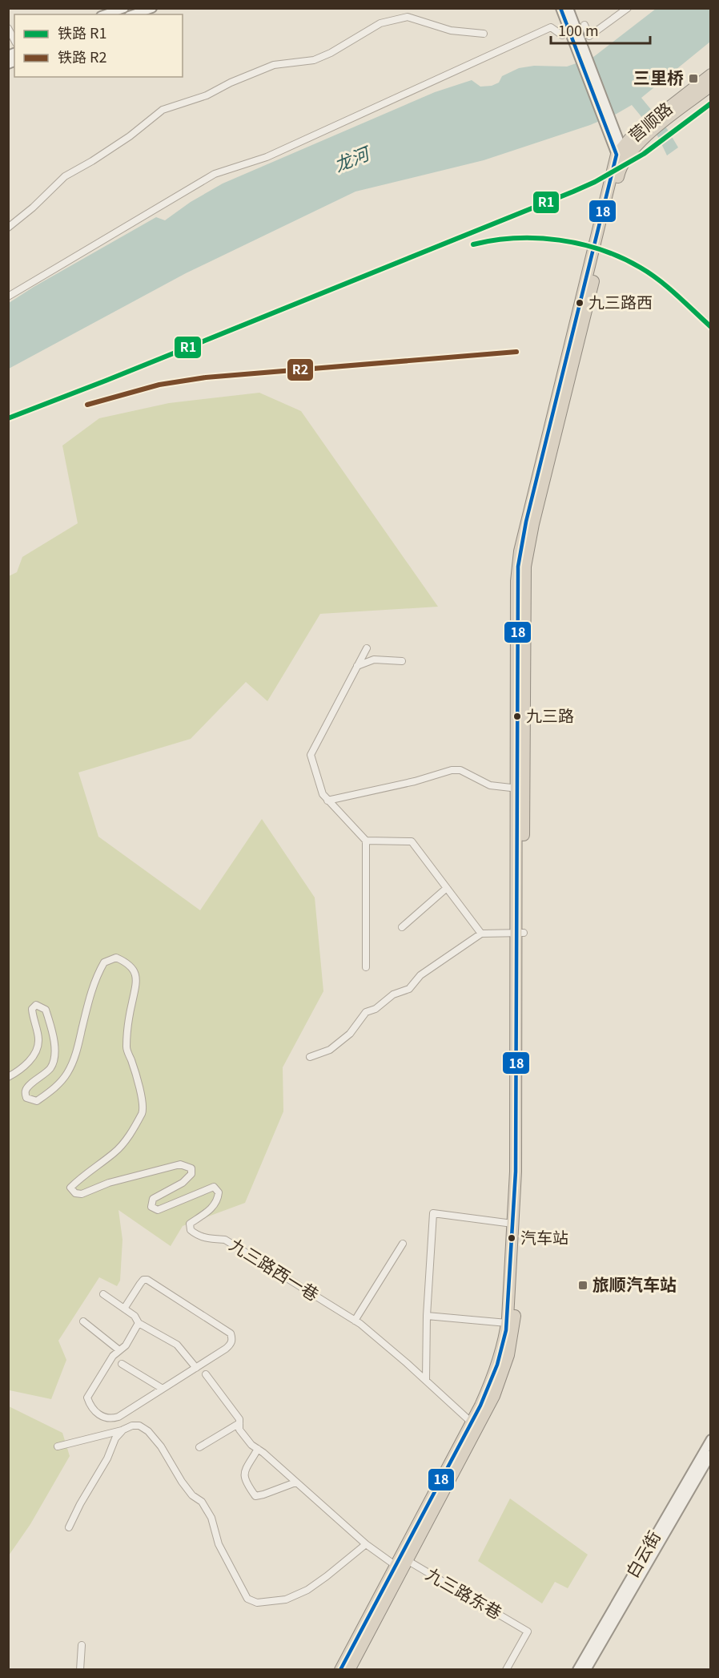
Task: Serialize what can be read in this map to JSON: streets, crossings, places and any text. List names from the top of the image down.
{
  "streets": {
    "highway": ["营顺路"],
    "main road": ["白云街"],
    "street": ["九三路西一巷", "九三路东巷"]
  },
  "water": ["龙河"],
  "places": {
    "transit": ["三里桥", "旅顺汽车站"],
    "other": ["九三路西", "九三路", "汽车站"]
  },
  "lines": ["transit line 18", "rail line R1", "rail line R2"],
  "legend": ["铁路 R1", "铁路 R2"],
  "scale_bar": "100 m"
}
